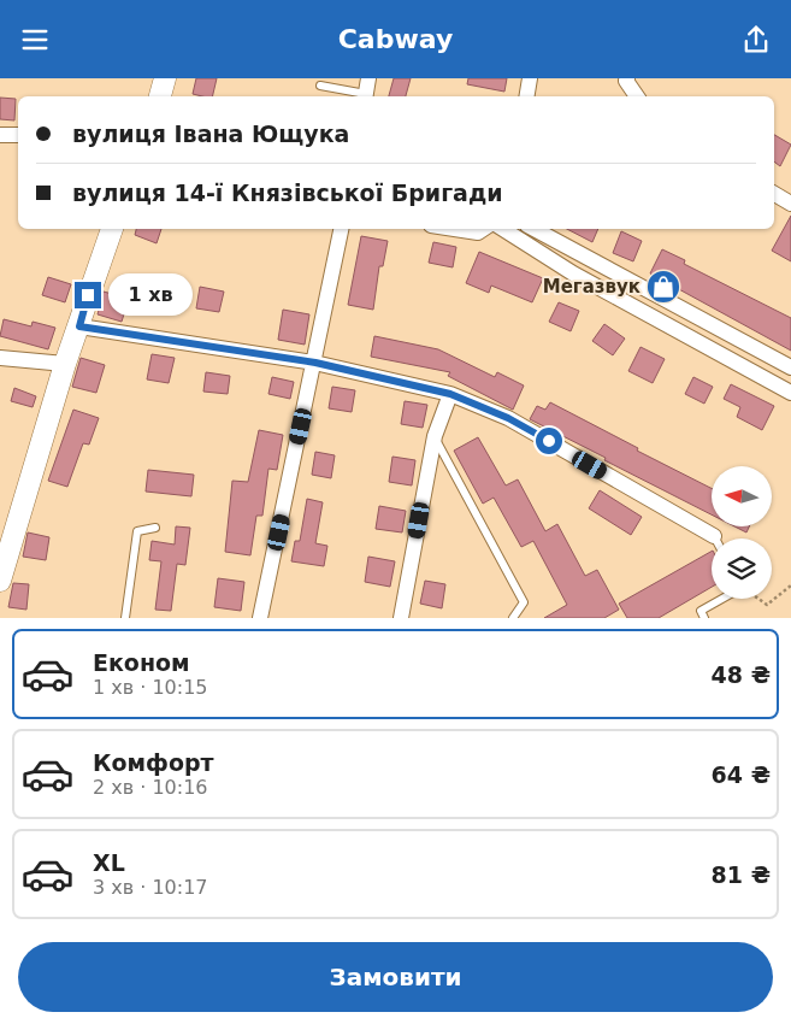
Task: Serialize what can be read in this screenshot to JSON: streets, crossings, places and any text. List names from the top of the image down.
{
  "places": {
    "shop": ["Мегазвук"]
  },
  "north": "left",
  "page": {
    "header": "Cabway",
    "banner": ["вулиця Івана Ющука", "вулиця 14-ї Князівської Бригади"],
    "bubble": "1 хв",
    "list": [
      {
        "name": "Економ",
        "note": "1 хв · 10:15",
        "value": "48 ₴"
      },
      {
        "name": "Комфорт",
        "note": "2 хв · 10:16",
        "value": "64 ₴"
      },
      {
        "name": "XL",
        "note": "3 хв · 10:17",
        "value": "81 ₴"
      }
    ],
    "buttons": "Замовити"
  }
}
